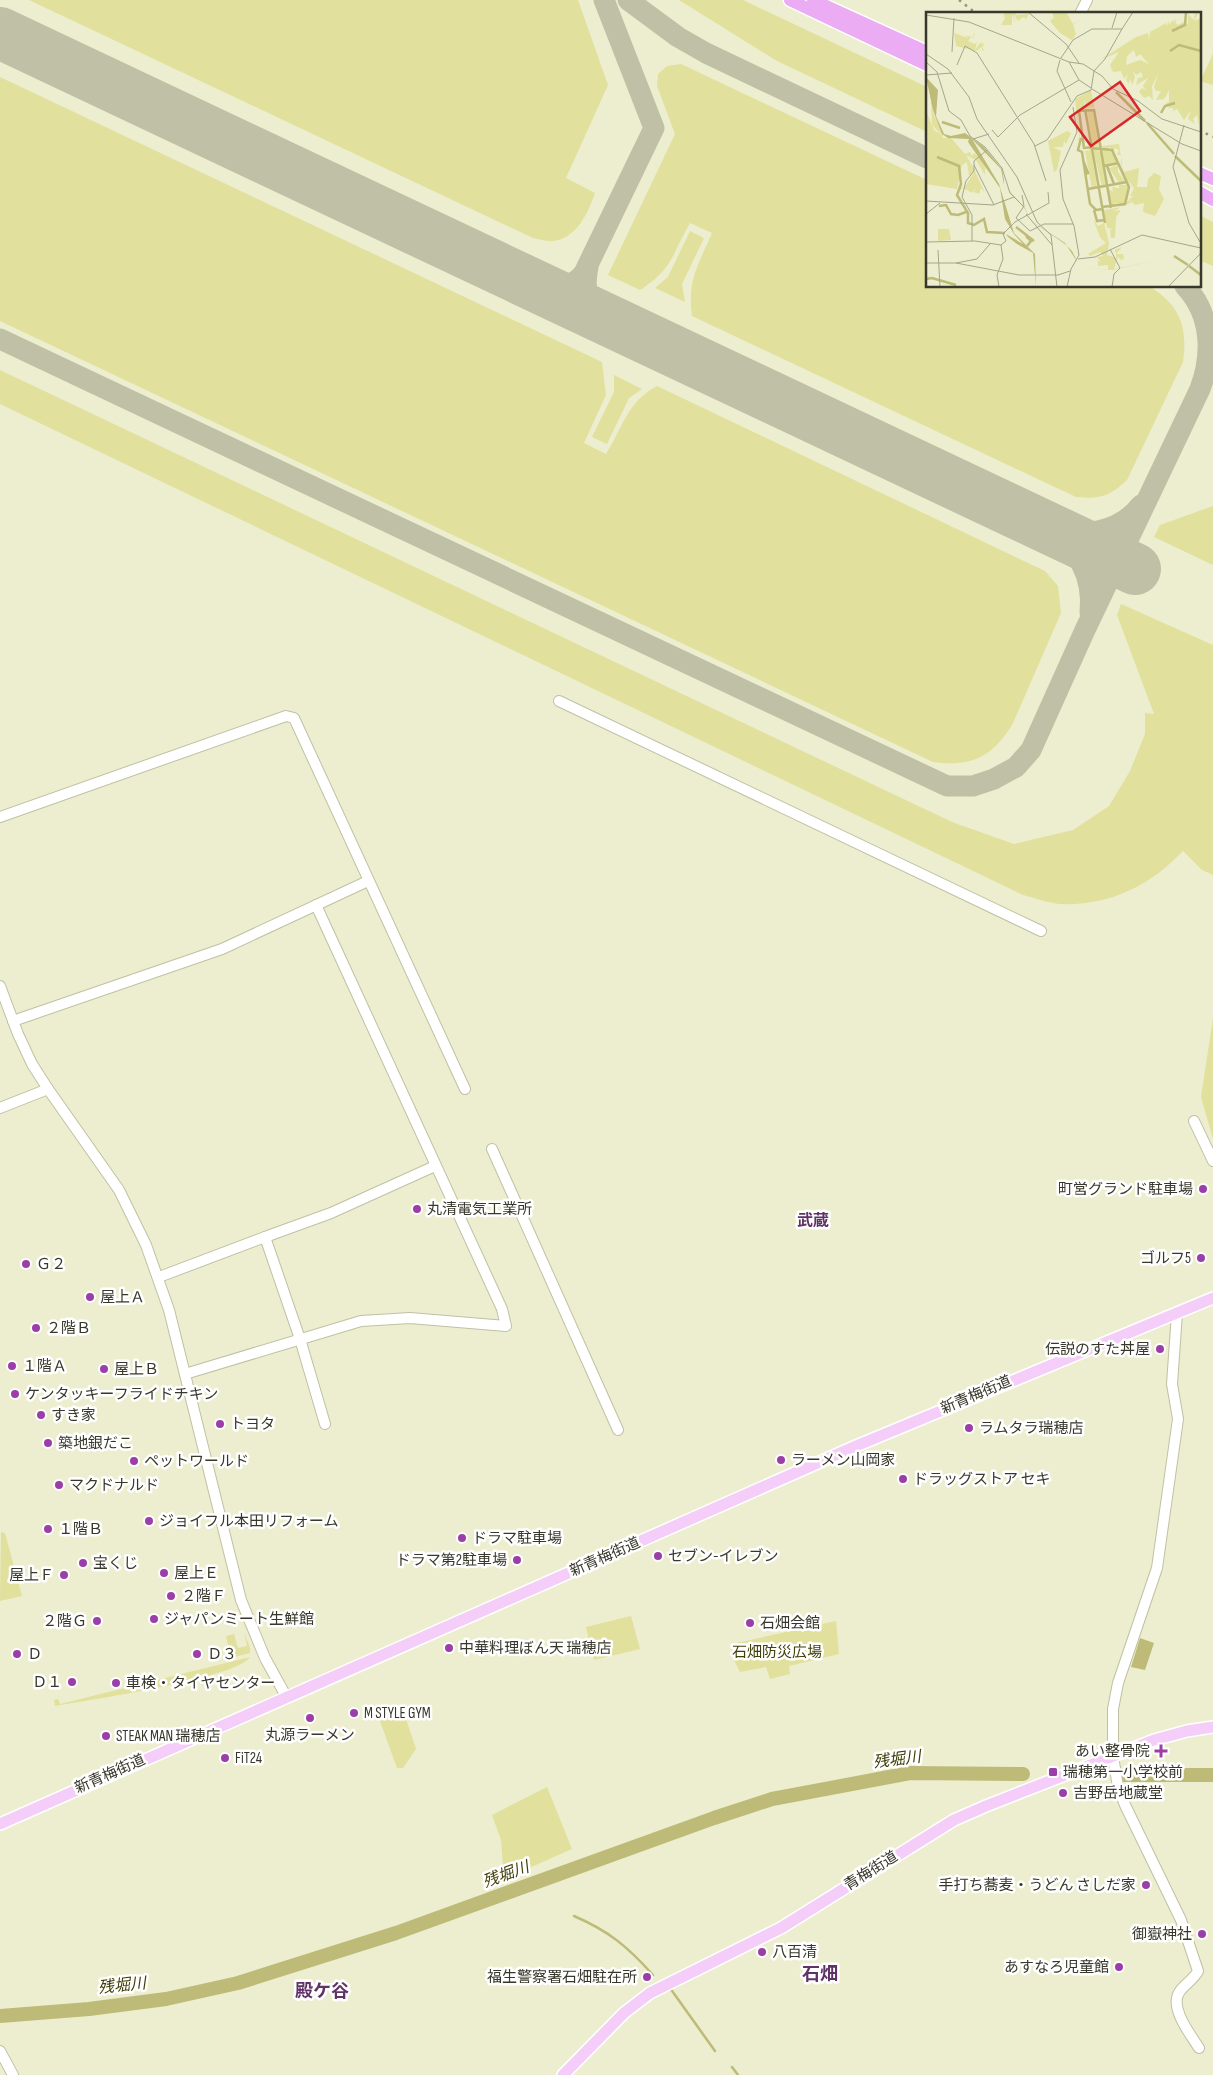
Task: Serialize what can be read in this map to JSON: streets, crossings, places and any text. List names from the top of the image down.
{
  "streets": {
    "main road": ["新青梅街道", "青梅街道"]
  },
  "districts": ["武蔵", "石畑", "殿ケ谷"],
  "water": ["残堀川"],
  "parks": ["石畑防災広場"],
  "places": {
    "other": [
      "町営グランド駐車場",
      "丸清電気工業所",
      "ゴルフ5",
      "Ｇ２",
      "屋上Ａ",
      "２階Ｂ",
      "伝説のすた丼屋",
      "１階Ａ",
      "屋上Ｂ",
      "ケンタッキーフライドチキン",
      "すき家",
      "トヨタ",
      "ラムタラ瑞穂店",
      "築地銀だこ",
      "ラーメン山岡家",
      "ペットワールド",
      "ドラッグストア セキ",
      "マクドナルド",
      "ジョイフル本田リフォーム",
      "１階Ｂ",
      "ドラマ駐車場",
      "セブン-イレブン",
      "ドラマ第2駐車場",
      "宝くじ",
      "屋上Ｅ",
      "屋上Ｆ",
      "２階Ｆ",
      "ジャパンミート生鮮館",
      "２階Ｇ",
      "石畑会館",
      "中華料理ぼん天 瑞穂店",
      "Ｄ",
      "Ｄ３",
      "Ｄ１",
      "車検・タイヤセンター",
      "M STYLE GYM",
      "丸源ラーメン",
      "STEAK MAN 瑞穂店",
      "FiT24",
      "吉野岳地蔵堂",
      "手打ち蕎麦・うどん さしだ家",
      "御嶽神社",
      "八百清",
      "あすなろ児童館",
      "福生警察署石畑駐在所"
    ],
    "health": ["あい整骨院"],
    "transit": ["瑞穂第一小学校前"]
  }
}
